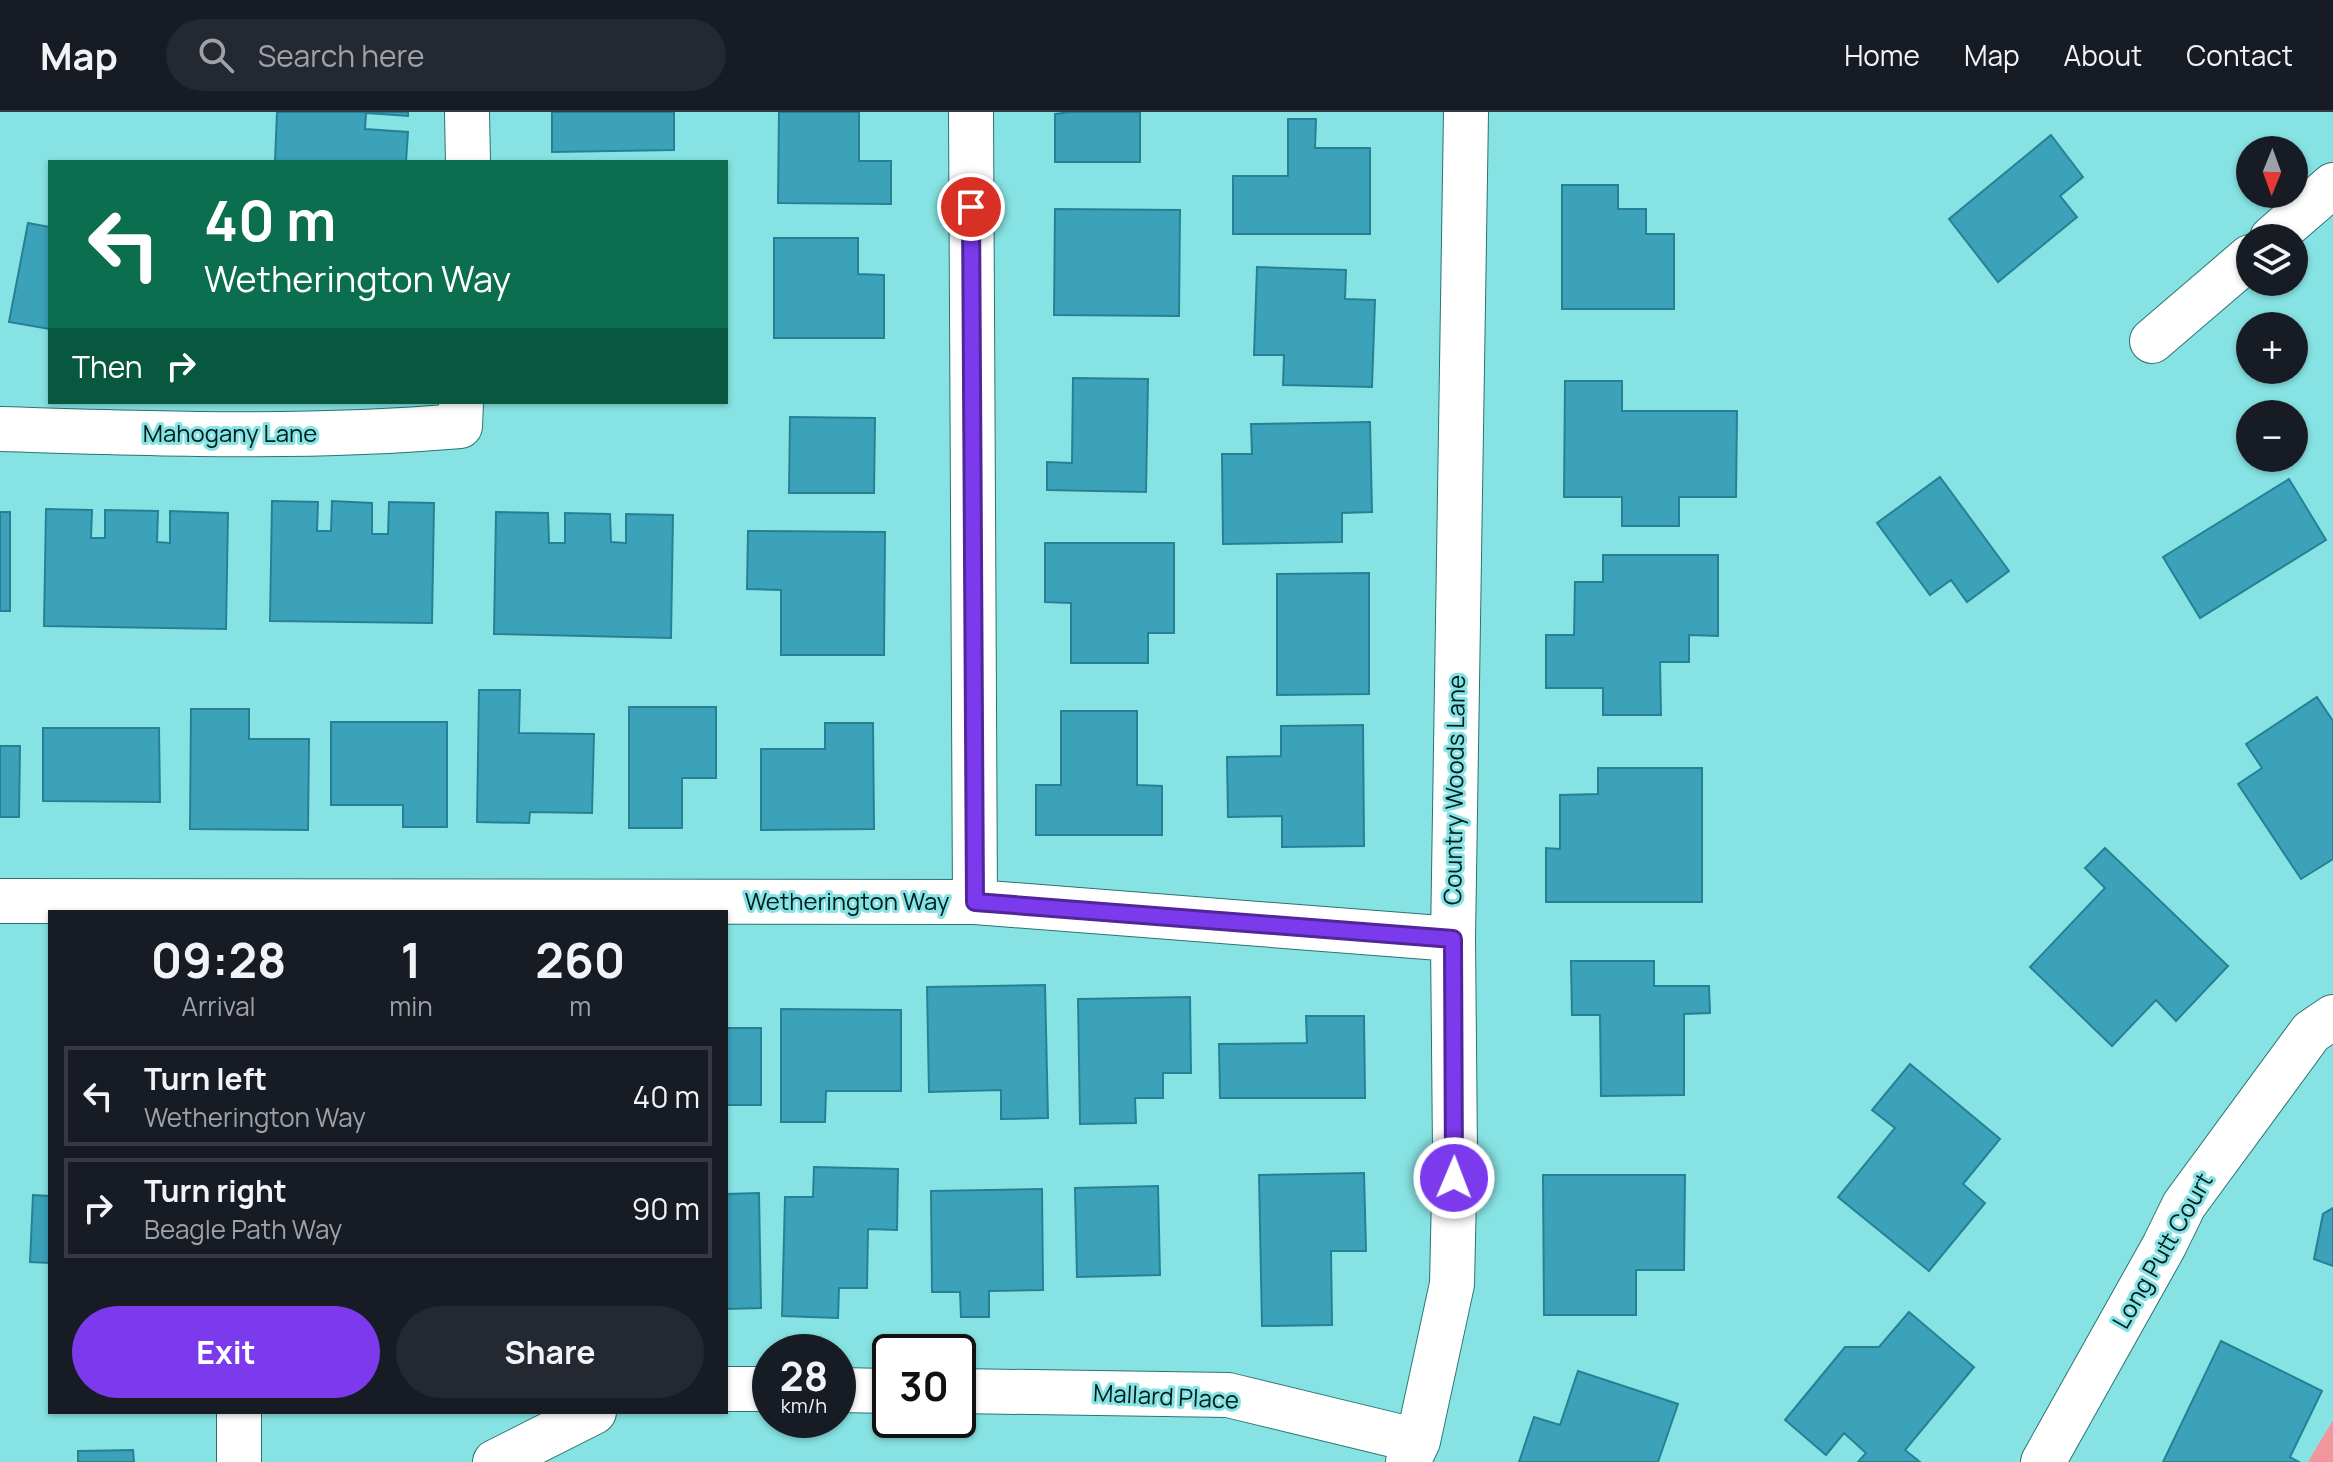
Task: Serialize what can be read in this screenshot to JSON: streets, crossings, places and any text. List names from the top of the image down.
{
  "streets": {
    "street": [
      "Mahogany Lane",
      "Country Woods Lane",
      "Wetherington Way",
      "Long Putt Court",
      "Mallard Place"
    ]
  },
  "crossings": [
    ["Country Woods Lane", "Wetherington Way"],
    ["Country Woods Lane", "Mallard Place"]
  ],
  "north": "bottom",
  "page": {
    "header": "Map",
    "search": "Search here",
    "nav": [
      "Home",
      "Map",
      "About",
      "Contact"
    ],
    "map_buttons": ["+", "−"],
    "turn": ["40 m", "Wetherington Way"],
    "then": "Then",
    "eta": [
      "09:28",
      "Arrival",
      "1",
      "min",
      "260",
      "m"
    ],
    "list": [
      {
        "name": "Turn left",
        "note": "Wetherington Way",
        "value": "40 m"
      },
      {
        "name": "Turn right",
        "note": "Beagle Path Way",
        "value": "90 m"
      }
    ],
    "buttons": ["Exit", "Share"],
    "speed": "28 km/h",
    "limit": "30"
  }
}
